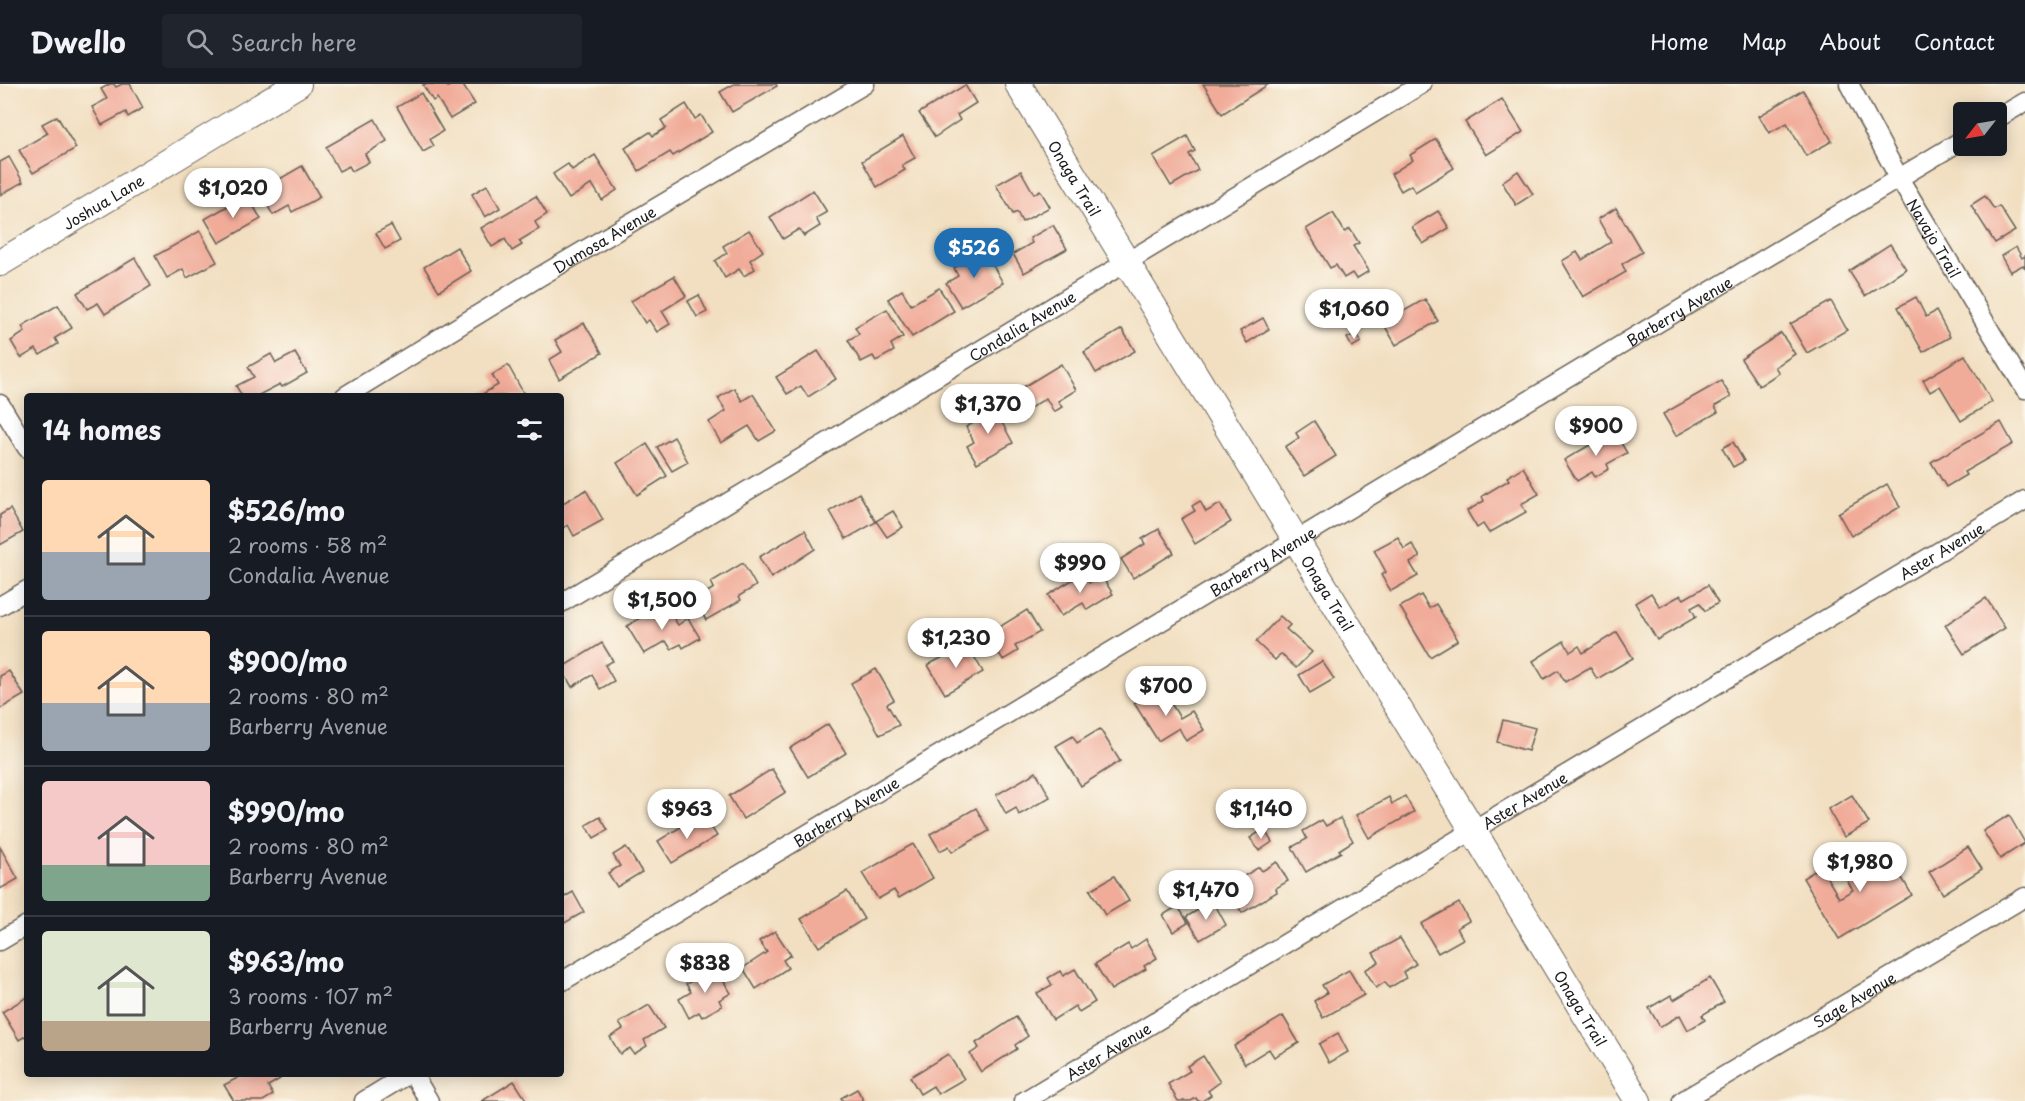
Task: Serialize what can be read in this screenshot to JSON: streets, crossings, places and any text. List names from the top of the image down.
{
  "streets": {
    "street": [
      "Onaga Trail",
      "Joshua Lane",
      "Navajo Trail",
      "Dumosa Avenue",
      "Barberry Avenue",
      "Condalia Avenue",
      "Aster Avenue",
      "Sage Avenue"
    ]
  },
  "crossings": [
    ["Onaga Trail", "Barberry Avenue"],
    ["Onaga Trail", "Condalia Avenue"],
    ["Onaga Trail", "Aster Avenue"],
    ["Navajo Trail", "Barberry Avenue"]
  ],
  "north": "bottom left",
  "page": {
    "header": "Dwello",
    "search": "Search here",
    "nav": [
      "Home",
      "Map",
      "About",
      "Contact"
    ],
    "price": [
      "$1,020",
      "$526",
      "$1,060",
      "$1,370",
      "$900",
      "$990",
      "$1,500",
      "$1,230",
      "$700",
      "$963",
      "$1,140",
      "$1,980",
      "$1,470",
      "$838"
    ],
    "heading": "14 homes",
    "list": [
      {
        "name": "$526/mo",
        "note": "2 rooms · 58 m² · Condalia Avenue"
      },
      {
        "name": "$900/mo",
        "note": "2 rooms · 80 m² · Barberry Avenue"
      },
      {
        "name": "$990/mo",
        "note": "2 rooms · 80 m² · Barberry Avenue"
      },
      {
        "name": "$963/mo",
        "note": "3 rooms · 107 m² · Barberry Avenue"
      }
    ]
  }
}
